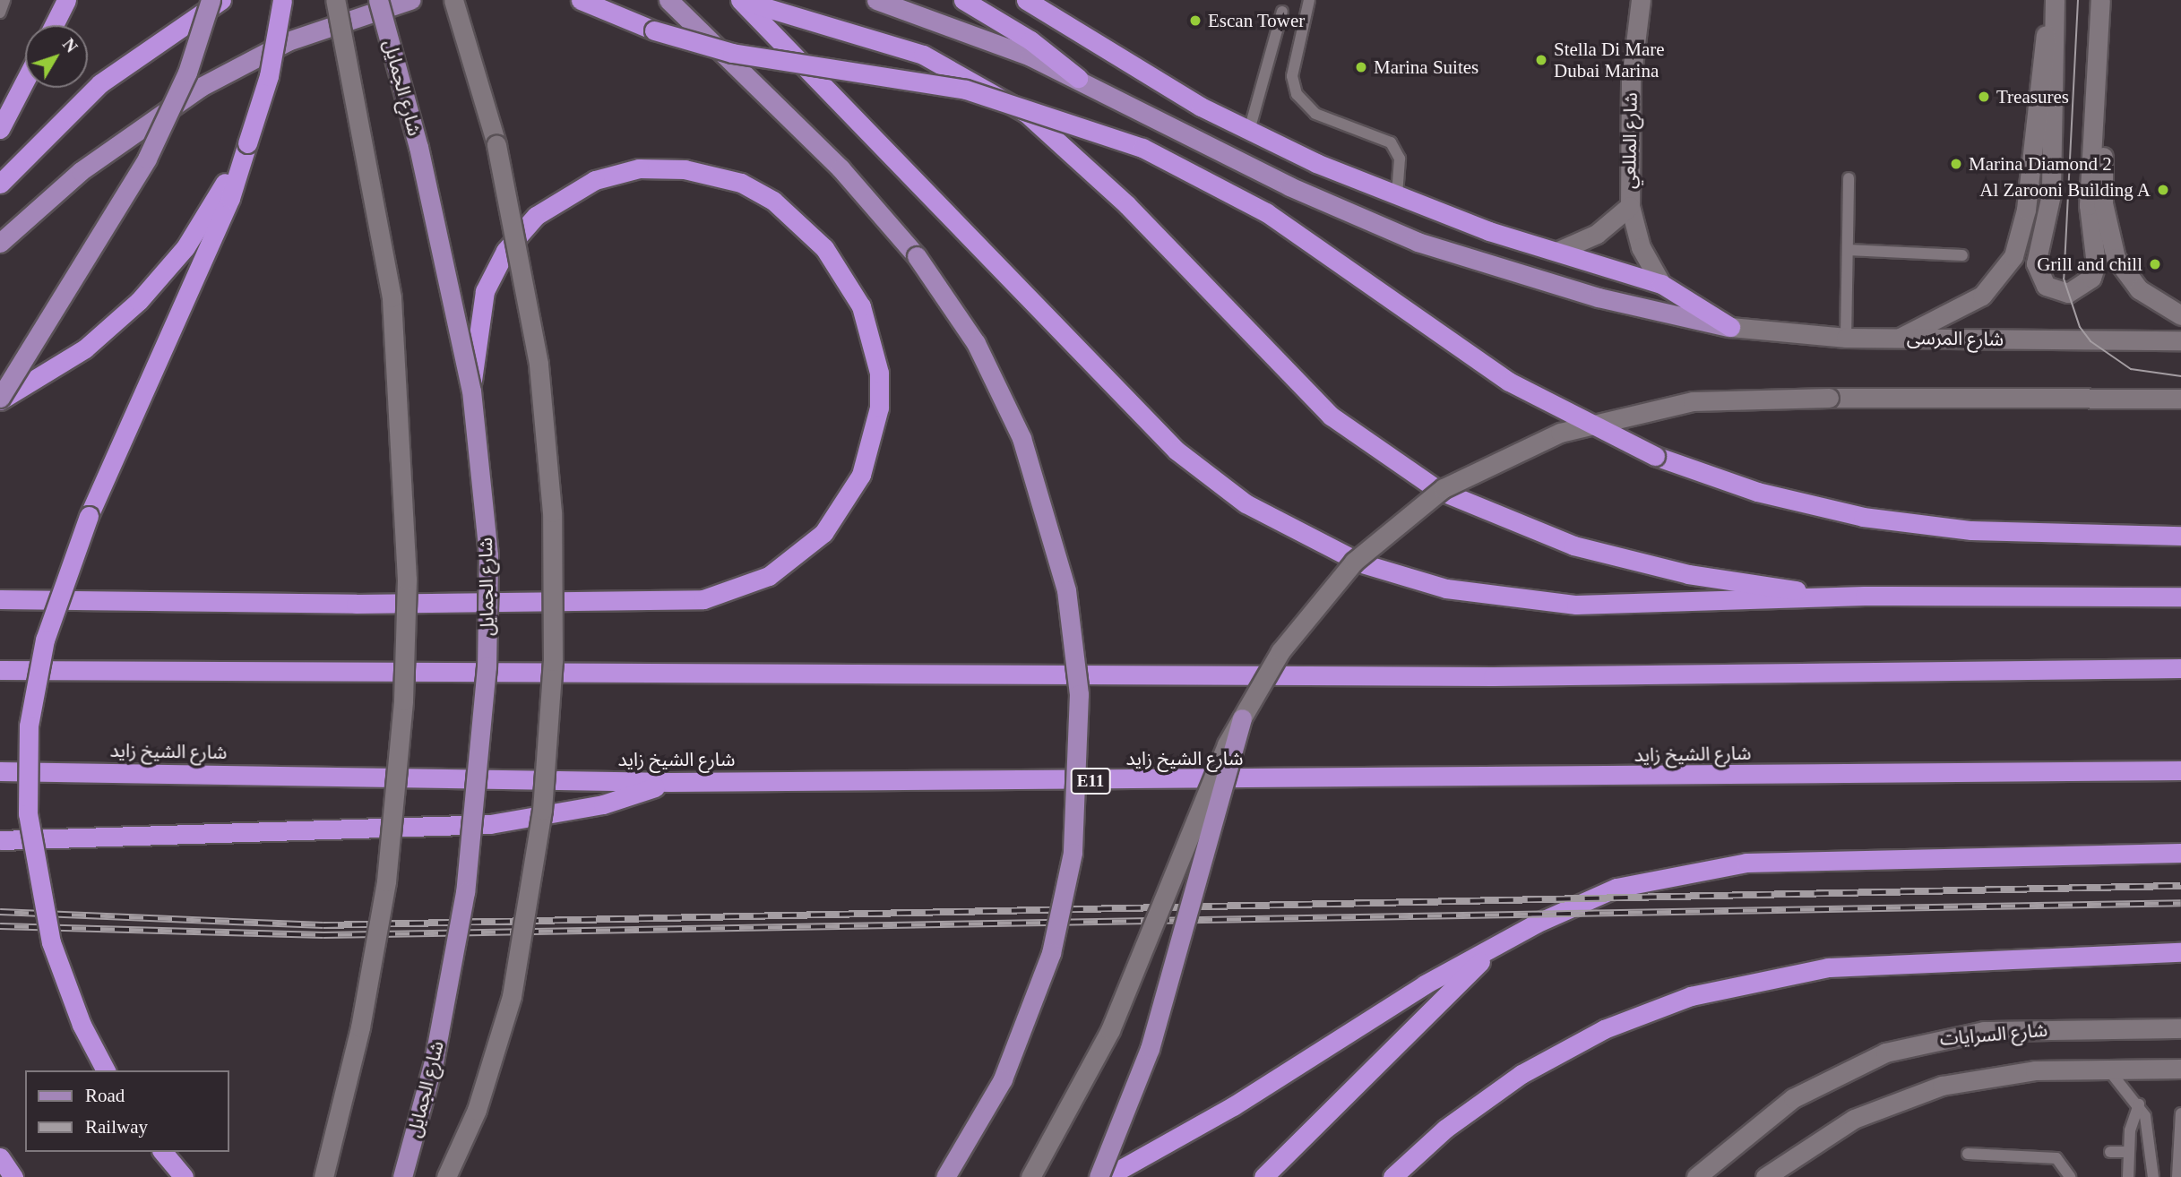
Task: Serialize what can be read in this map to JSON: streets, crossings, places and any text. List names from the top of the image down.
{
  "streets": {
    "highway": ["شارع الشيخ زايد", "E11"],
    "main road": ["شارع الجمايل"],
    "street": ["شارع المللعي", "شارع المرسى", "شارع السرايات"]
  },
  "places": [
    "Escan Tower",
    "Stella Di Mare Dubai Marina",
    "Marina Suites",
    "Treasures",
    "Marina Diamond 2",
    "Al Zarooni Building A",
    "Grill and chill"
  ],
  "legend": ["Road", "Railway"],
  "north": "top right"
}
